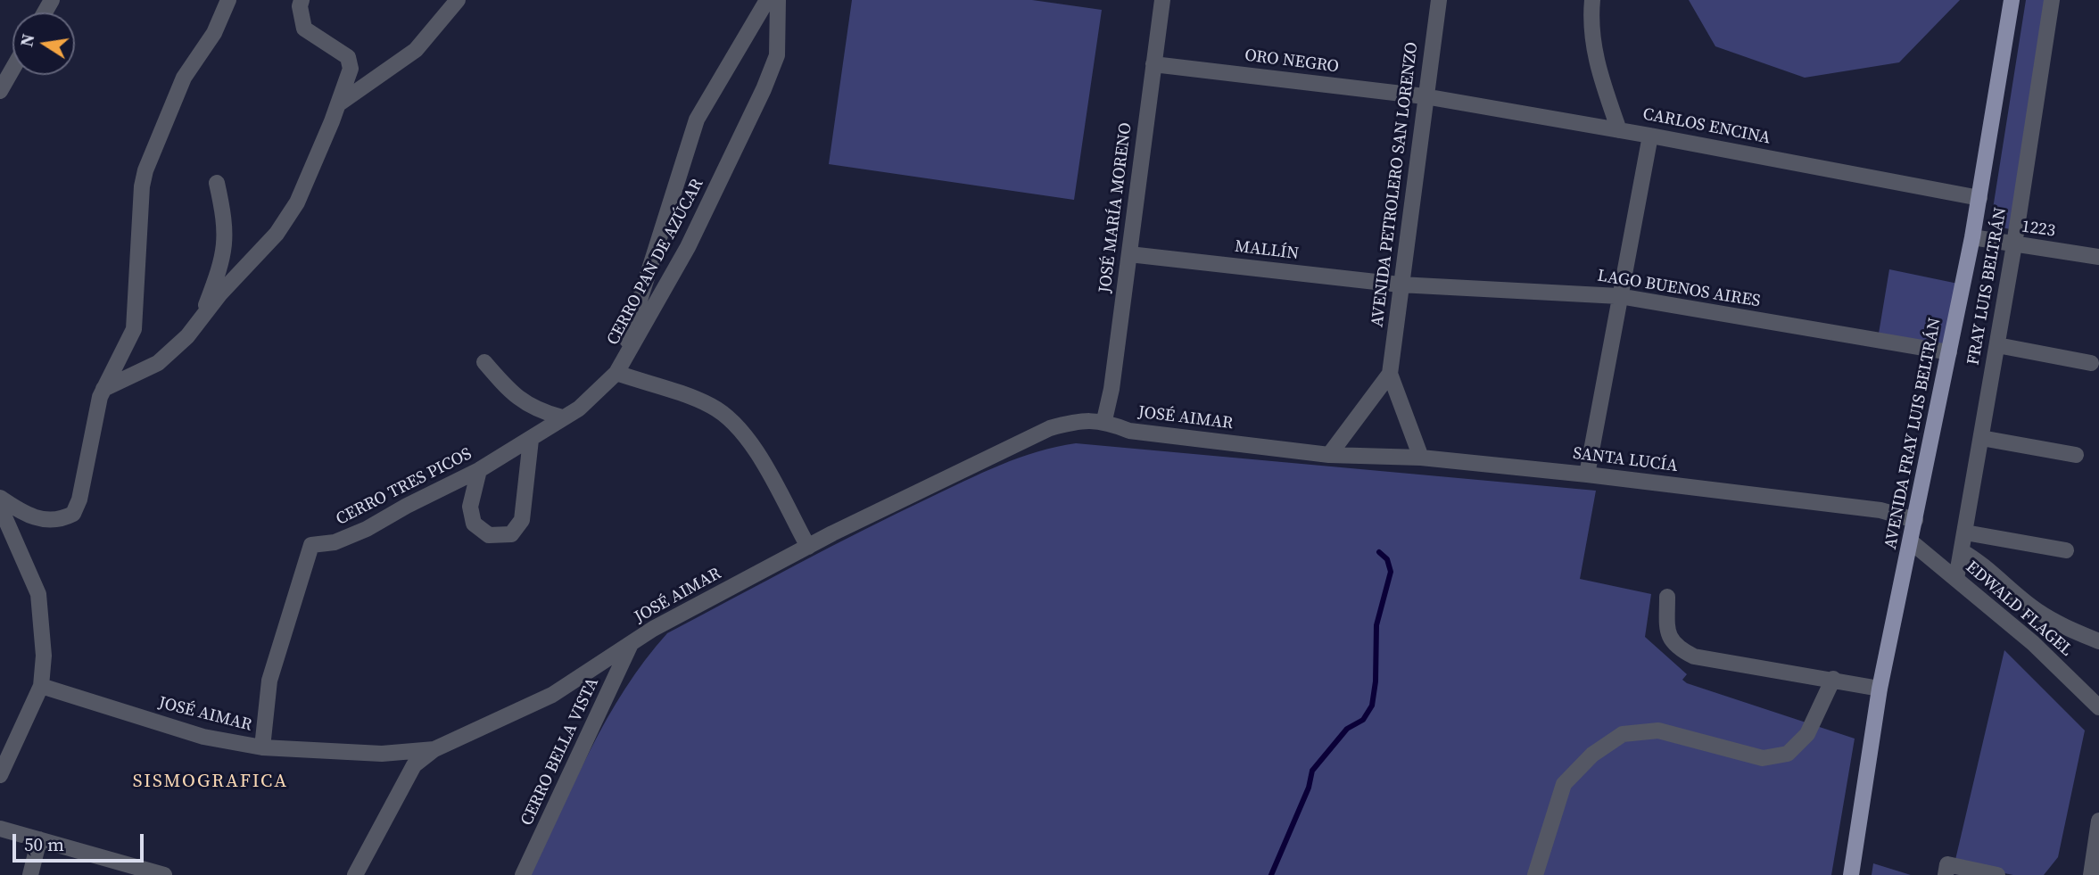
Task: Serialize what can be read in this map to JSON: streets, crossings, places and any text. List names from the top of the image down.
{
  "streets": {
    "main road": ["AVENIDA FRAY LUIS BELTRÁN"],
    "street": [
      "ORO NEGRO",
      "CARLOS ENCINA",
      "AVENIDA PETROLERO SAN LORENZO",
      "JOSÉ MARÍA MORENO",
      "1223",
      "MALLÍN",
      "CERRO PAN DE AZÚCAR",
      "FRAY LUIS BELTRÁN",
      "LAGO BUENOS AIRES",
      "JOSÉ AIMAR",
      "SANTA LUCÍA",
      "CERRO TRES PICOS",
      "EDWALD FLAGEL",
      "CERRO BELLA VISTA"
    ]
  },
  "crossings": [
    ["ORO NEGRO", "CARLOS ENCINA"],
    ["ORO NEGRO", "AVENIDA PETROLERO SAN LORENZO"],
    ["ORO NEGRO", "JOSÉ MARÍA MORENO"],
    ["CARLOS ENCINA", "AVENIDA PETROLERO SAN LORENZO"],
    ["CARLOS ENCINA", "AVENIDA FRAY LUIS BELTRÁN"],
    ["AVENIDA PETROLERO SAN LORENZO", "MALLÍN"],
    ["AVENIDA PETROLERO SAN LORENZO", "LAGO BUENOS AIRES"],
    ["AVENIDA PETROLERO SAN LORENZO", "SANTA LUCÍA"],
    ["JOSÉ MARÍA MORENO", "MALLÍN"],
    ["JOSÉ MARÍA MORENO", "JOSÉ AIMAR"],
    ["1223", "FRAY LUIS BELTRÁN"],
    ["1223", "AVENIDA FRAY LUIS BELTRÁN"],
    ["MALLÍN", "LAGO BUENOS AIRES"],
    ["CERRO PAN DE AZÚCAR", "CERRO TRES PICOS"],
    ["FRAY LUIS BELTRÁN", "EDWALD FLAGEL"],
    ["LAGO BUENOS AIRES", "AVENIDA FRAY LUIS BELTRÁN"],
    ["JOSÉ AIMAR", "SANTA LUCÍA"],
    ["JOSÉ AIMAR", "CERRO TRES PICOS"],
    ["JOSÉ AIMAR", "CERRO BELLA VISTA"],
    ["AVENIDA FRAY LUIS BELTRÁN", "SANTA LUCÍA"],
    ["AVENIDA FRAY LUIS BELTRÁN", "EDWALD FLAGEL"]
  ],
  "districts": ["SISMOGRAFICA"],
  "scale_bar": "50 m",
  "north": "left"
}
